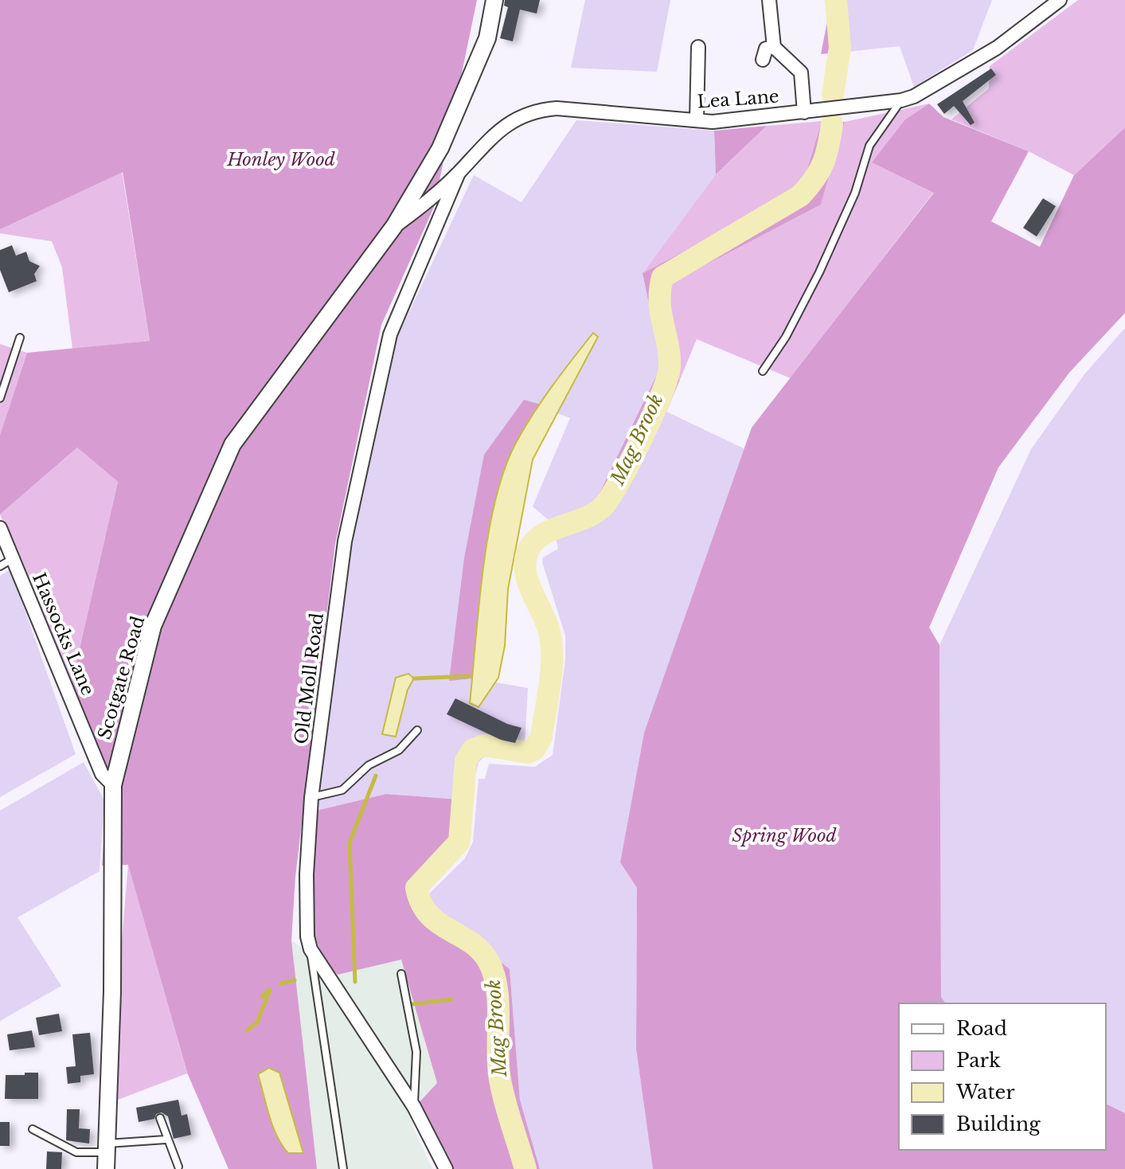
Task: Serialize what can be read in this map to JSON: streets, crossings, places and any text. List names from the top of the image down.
{
  "streets": {
    "street": [
      "Lea Lane",
      "Hassocks Lane",
      "Scotgate Road",
      "Old Moll Road"
    ]
  },
  "crossings": [
    ["Lea Lane", "Scotgate Road"],
    ["Lea Lane", "Old Moll Road"],
    ["Hassocks Lane", "Scotgate Road"]
  ],
  "water": ["Mag Brook"],
  "parks": ["Honley Wood", "Spring Wood"],
  "legend": [
    "Road",
    "Park",
    "Water",
    "Building"
  ]
}
